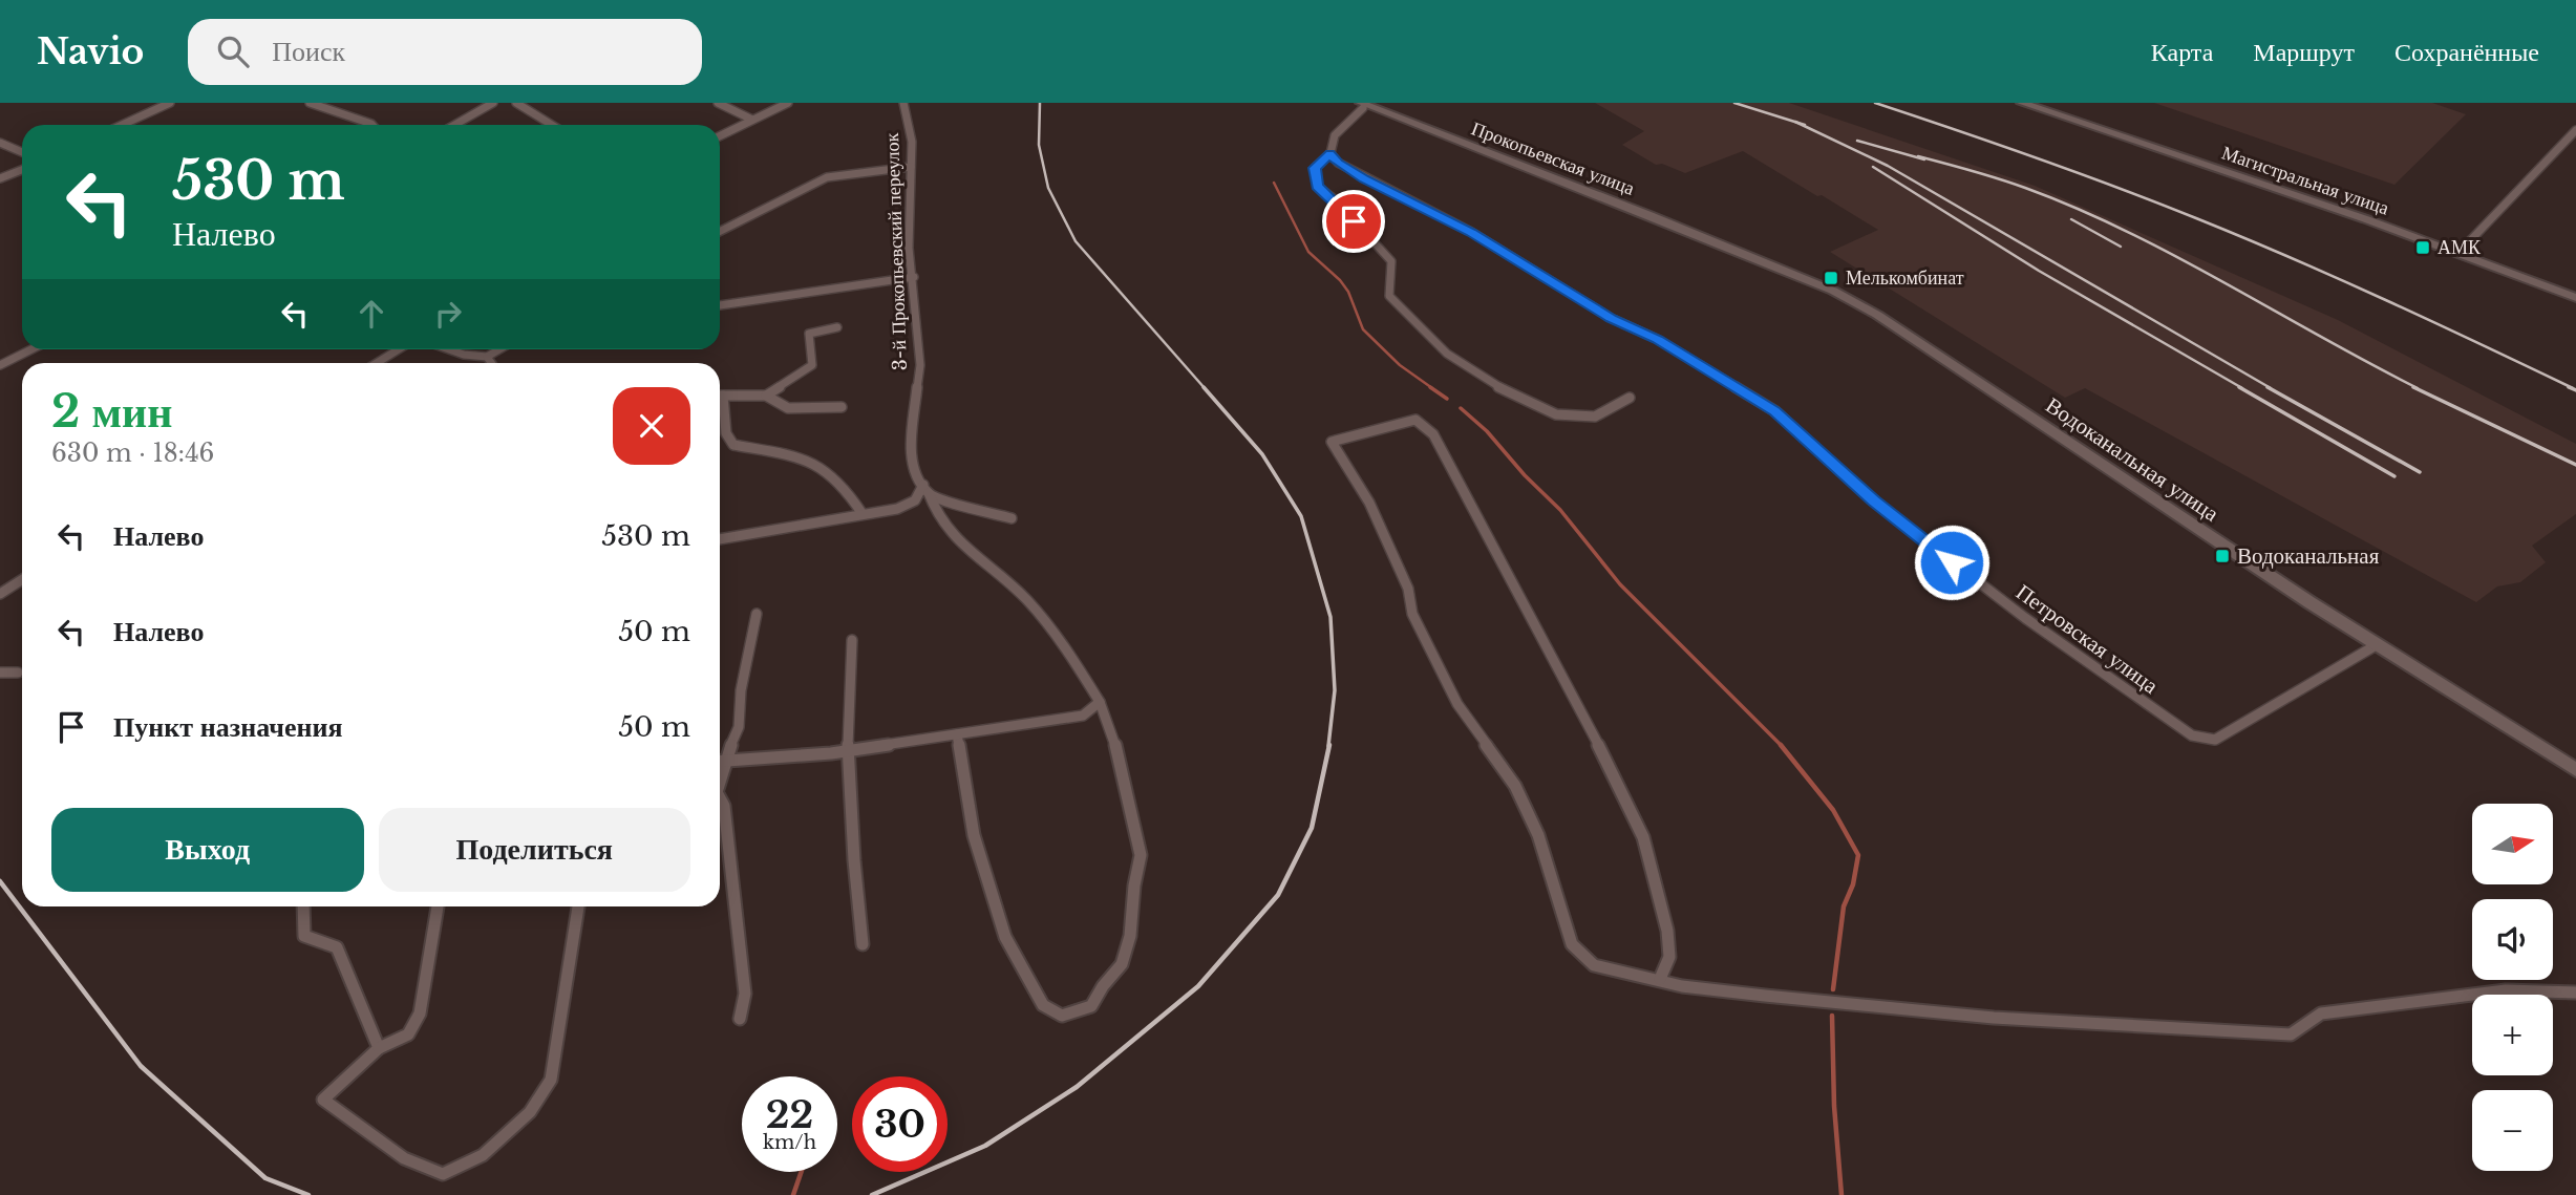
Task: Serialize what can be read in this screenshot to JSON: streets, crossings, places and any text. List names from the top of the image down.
{
  "streets": {
    "main road": ["Прокопьевская улица", "Магистральная улица", "Водоканальная улица"],
    "street": ["3-й Прокопьевский переулок", "Петровская улица"]
  },
  "crossings": [
    ["Прокопьевская улица", "Водоканальная улица"],
    ["Водоканальная улица", "Петровская улица"]
  ],
  "places": {
    "transit": ["АМК", "Мелькомбинат", "Водоканальная"]
  },
  "north": "right",
  "page": {
    "header": "Navio",
    "search": "Поиск",
    "nav": ["Карта", "Маршрут", "Сохранённые"],
    "turn": ["530 m", "Налево"],
    "heading": ["2 мин", "630 m · 18:46"],
    "list": [
      {
        "name": "Налево",
        "value": "530 m"
      },
      {
        "name": "Налево",
        "value": "50 m"
      },
      {
        "name": "Пункт назначения",
        "value": "50 m"
      }
    ],
    "buttons": ["Выход", "Поделиться"],
    "map_buttons": ["+", "−"],
    "speed": "22 km/h",
    "limit": "30"
  }
}
